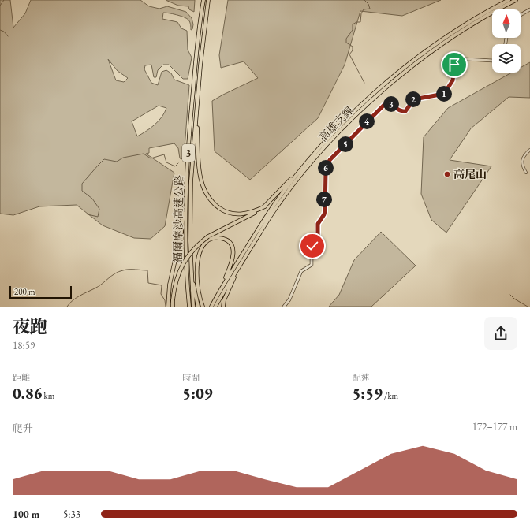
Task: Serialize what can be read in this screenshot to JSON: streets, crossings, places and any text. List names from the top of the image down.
{
  "streets": {
    "highway": ["高雄支線", "3", "福爾摩沙高速公路"]
  },
  "places": ["高尾山"],
  "scale_bar": "200 m",
  "north": "top",
  "page": {
    "pins": [
      "1",
      "2",
      "3",
      "4",
      "5",
      "6",
      "7"
    ],
    "scale": "200 m",
    "heading": ["夜跑", "18:59"],
    "stats": [
      ["距離", "0.86 km"],
      ["時間", "5:09"],
      ["配速", "5:59 /km"]
    ],
    "chart": ["爬升", "172–177 m"],
    "list": [
      {
        "name": "100 m",
        "note": "5:33"
      }
    ]
  }
}
